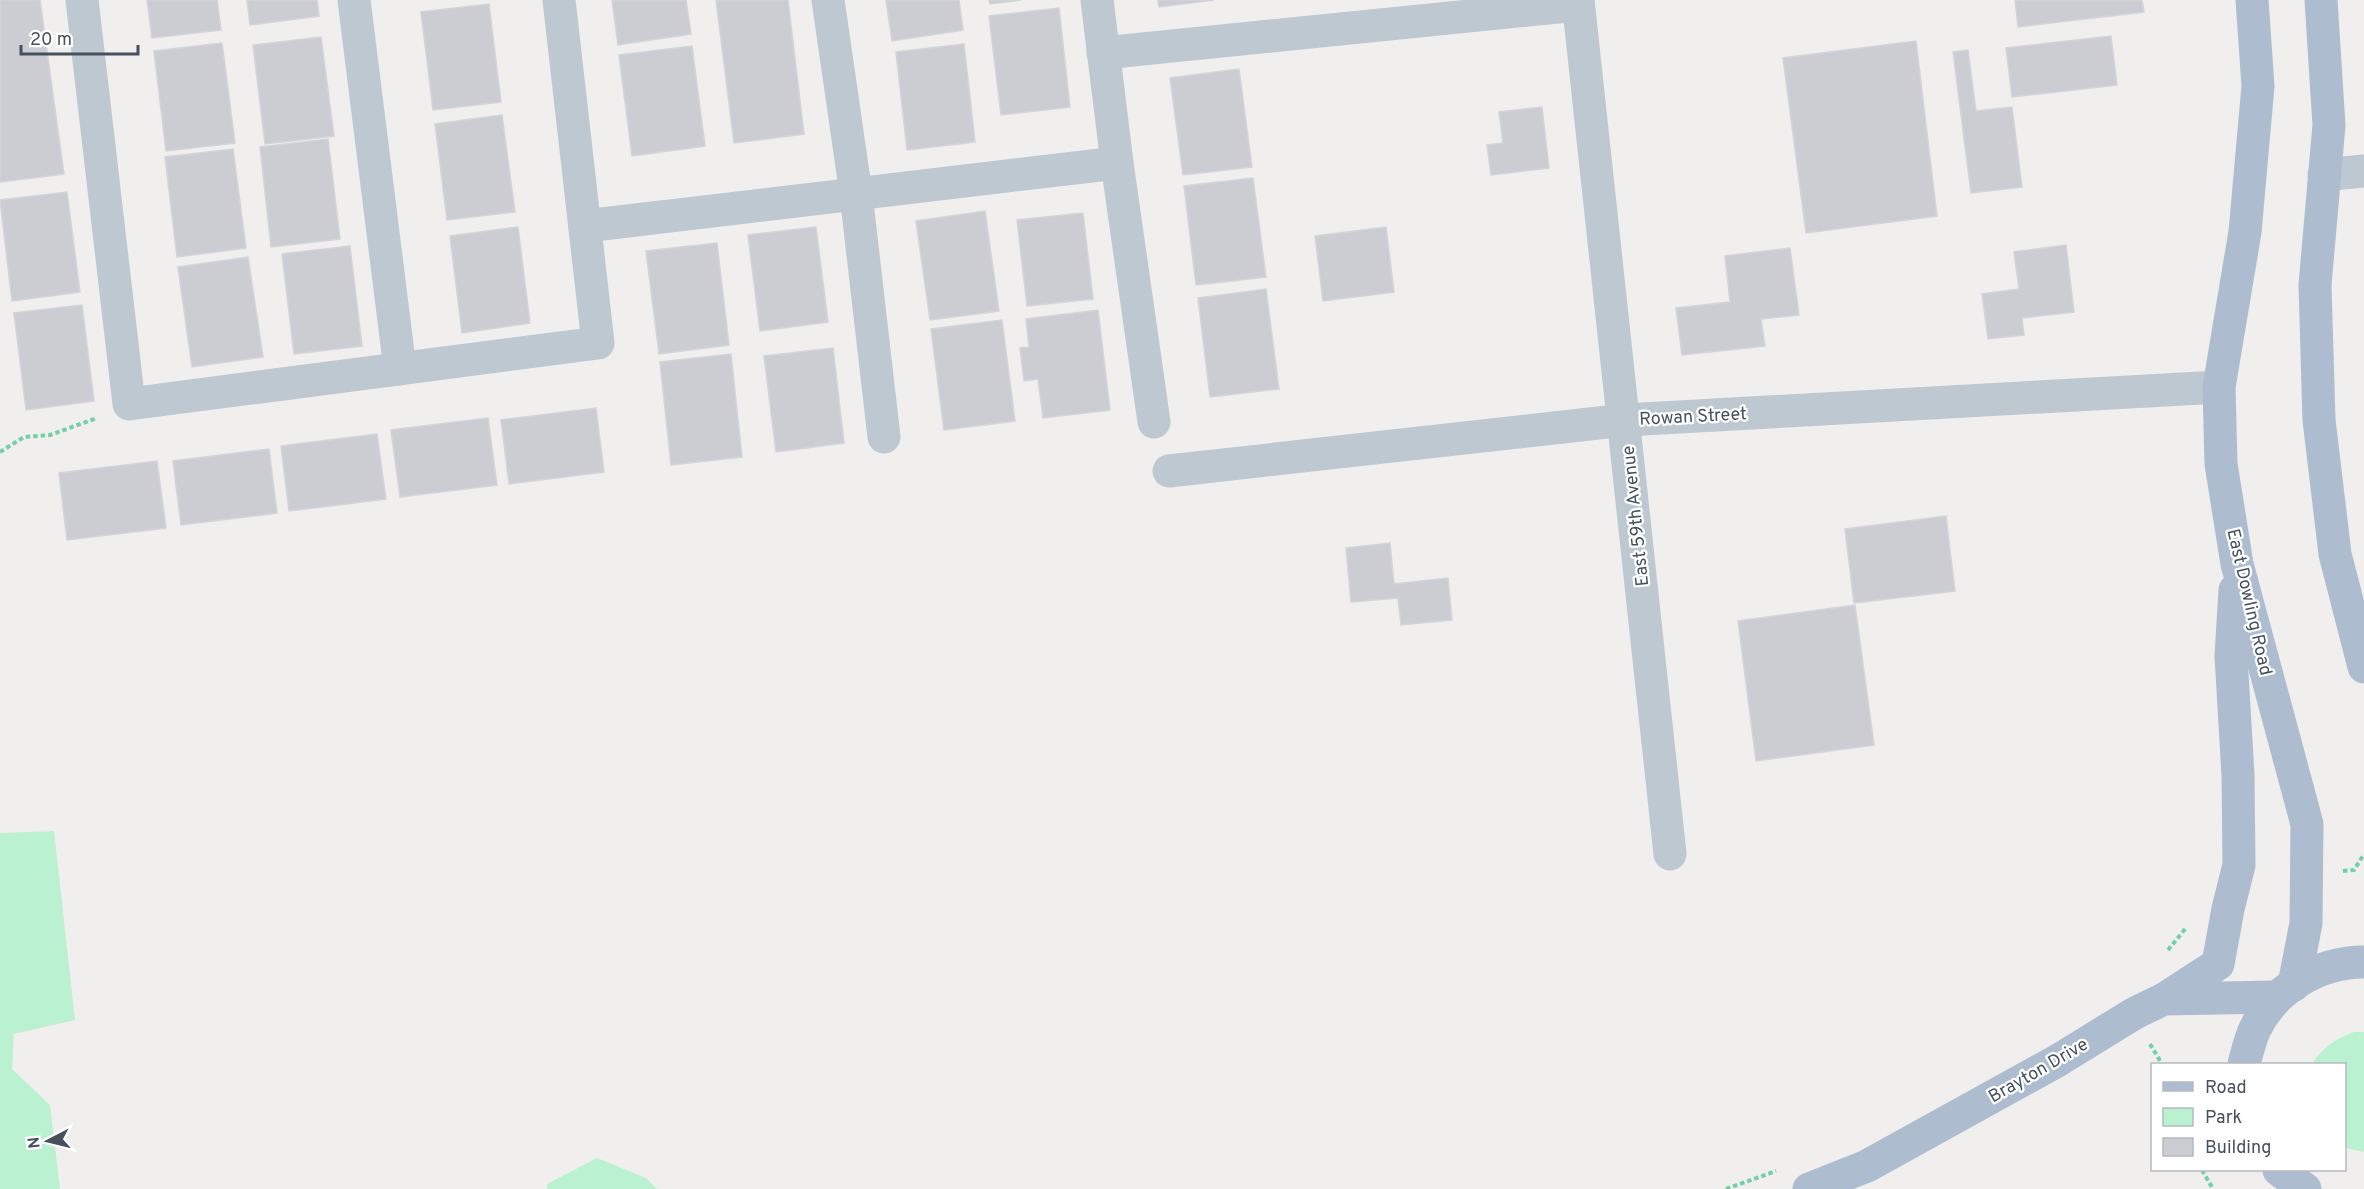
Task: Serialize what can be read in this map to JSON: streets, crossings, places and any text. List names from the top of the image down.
{
  "streets": {
    "main road": ["East Dowling Road", "Brayton Drive"],
    "street": ["Rowan Street", "East 59th Avenue"]
  },
  "crossings": [
    ["Rowan Street", "East 59th Avenue"],
    ["Rowan Street", "East Dowling Road"],
    ["East Dowling Road", "Brayton Drive"]
  ],
  "legend": ["Road", "Park", "Building"],
  "scale_bar": "20 m",
  "north": "left"
}
